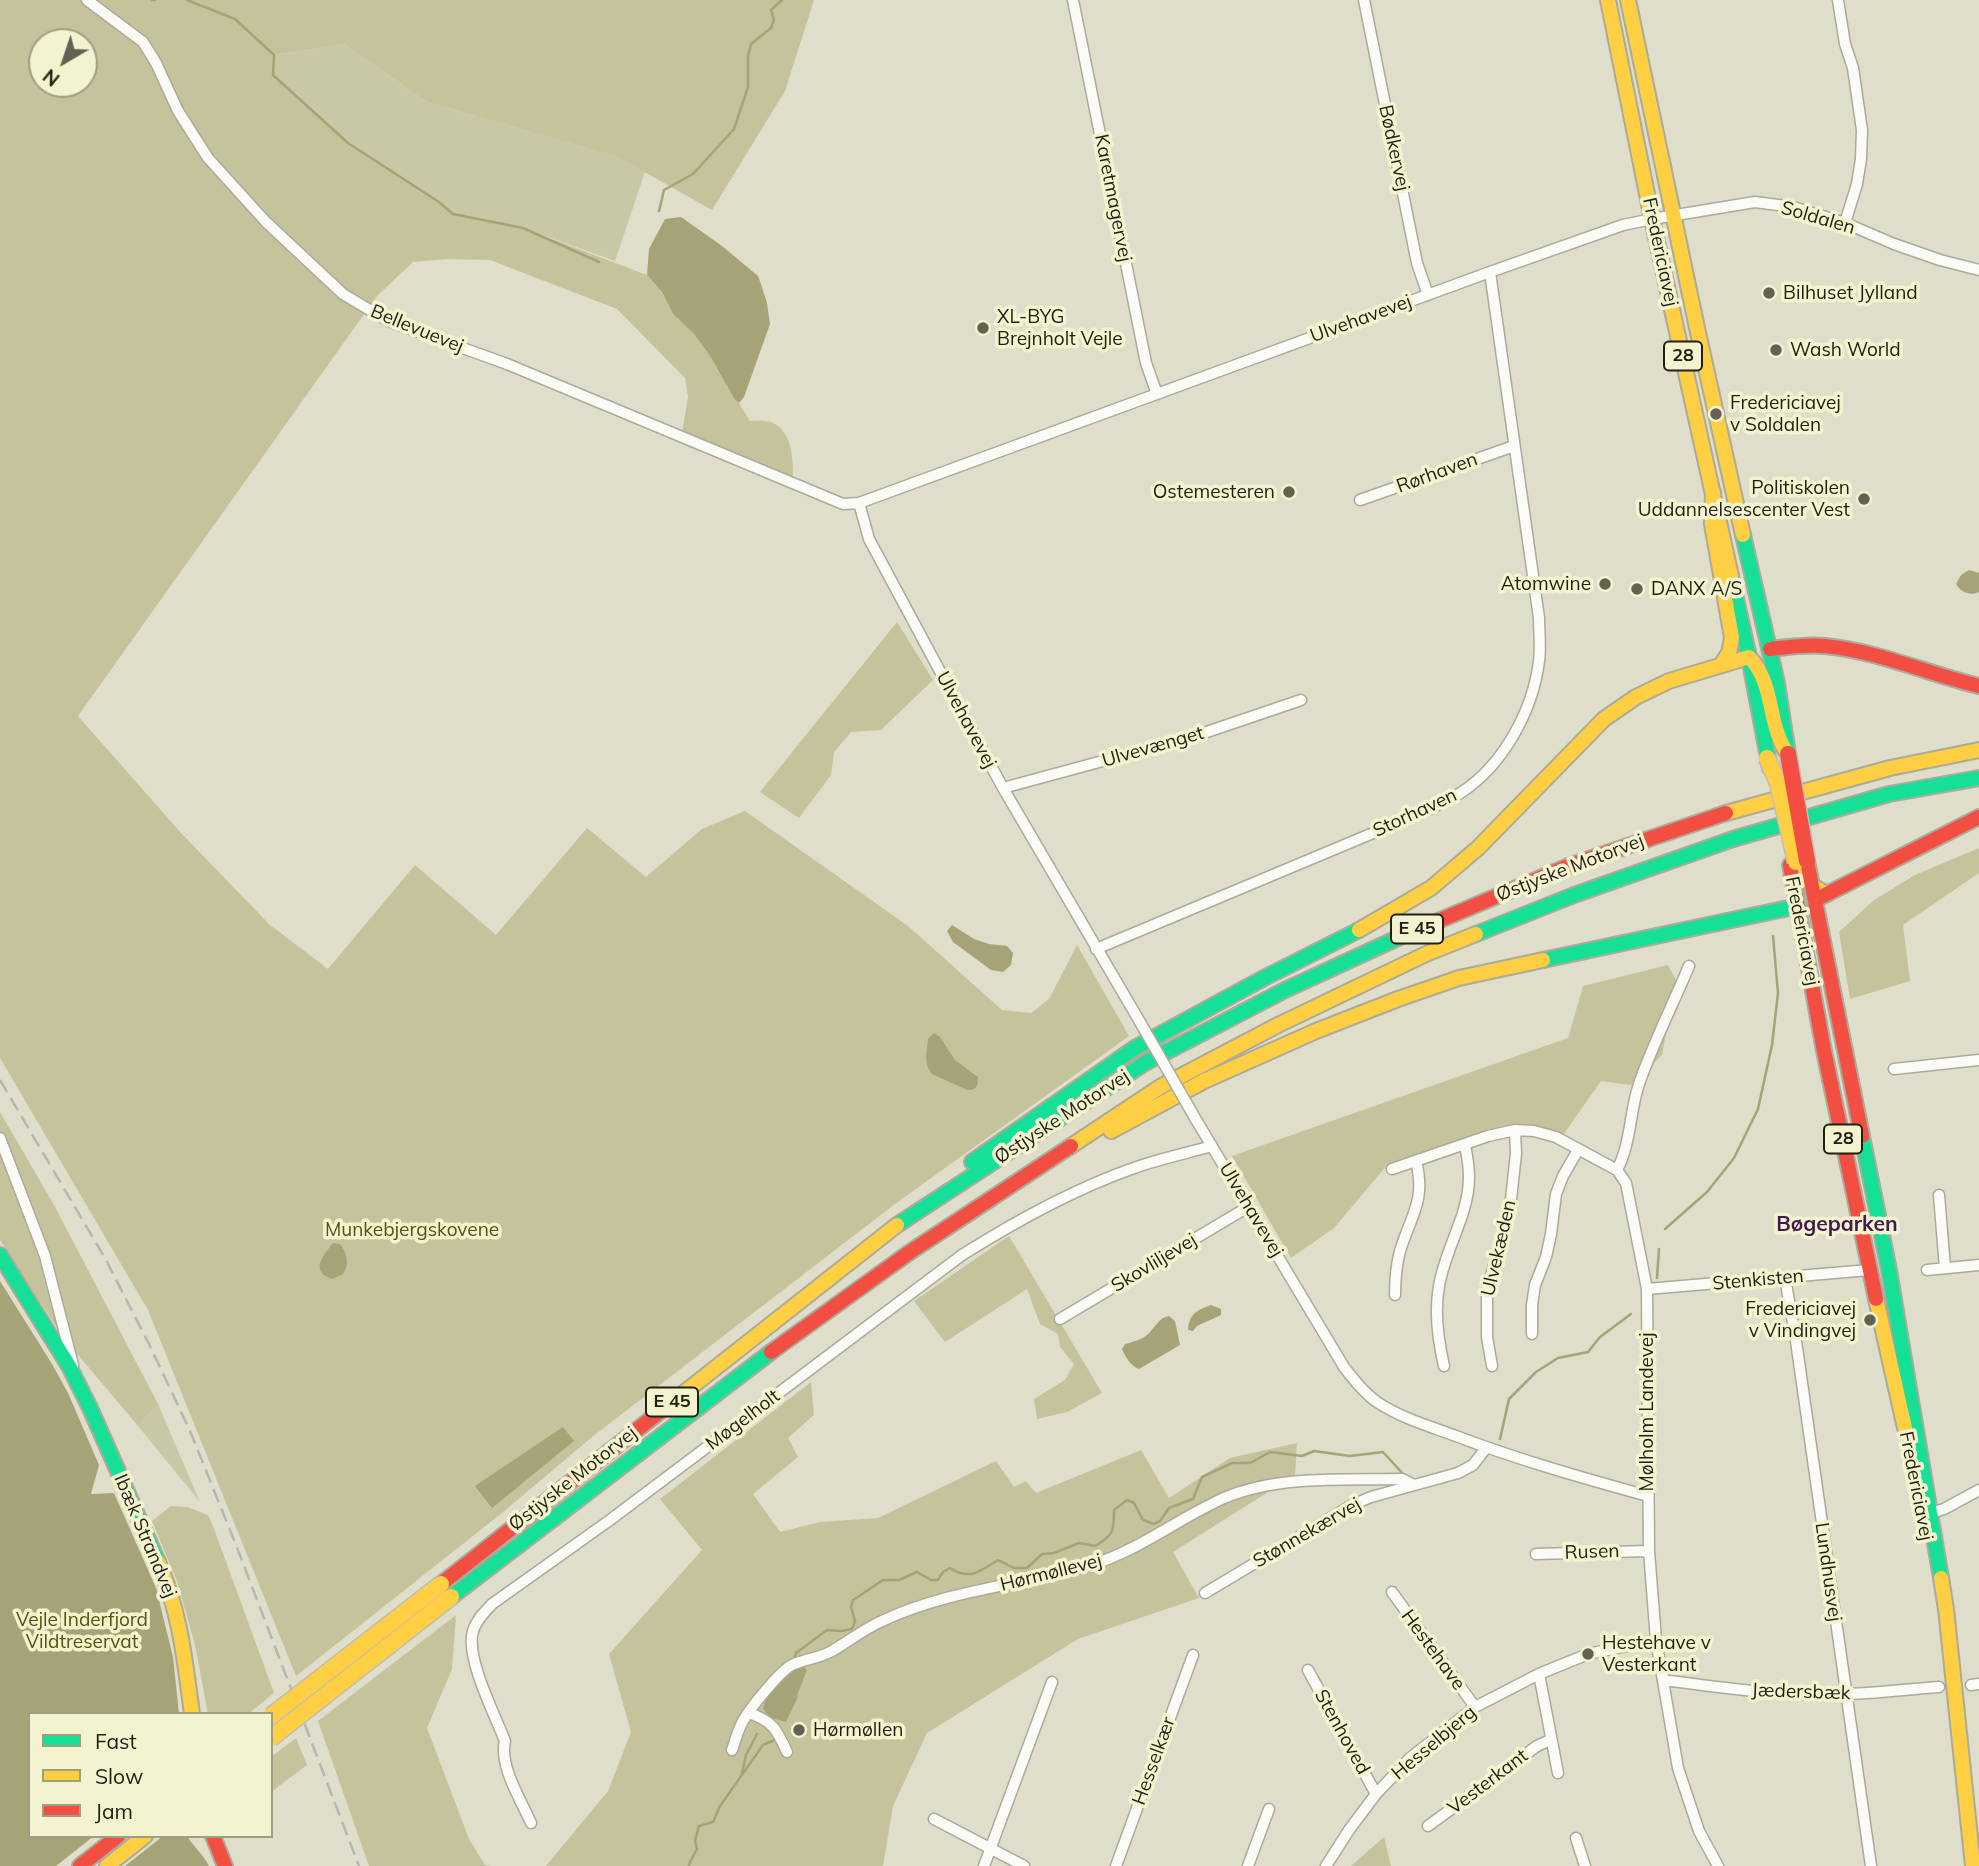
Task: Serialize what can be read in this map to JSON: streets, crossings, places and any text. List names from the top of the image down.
{
  "streets": {
    "main road": [
      "Fredericiavej",
      "28",
      "Østjyske Motorvej",
      "E 45",
      "Ibæk Strandvej"
    ],
    "street": [
      "Bødkervej",
      "Karetmagervej",
      "Soldalen",
      "Ulvehavevej",
      "Bellevuevej",
      "Rørhaven",
      "Ulvevænget",
      "Storhaven",
      "Ulvekæden",
      "Skovliljevej",
      "Stenkisten",
      "Mølholm Landevej",
      "Møgelholt",
      "Stønnekærvej",
      "Rusen",
      "Lundhusvej",
      "Hørmøllevej",
      "Hestehave",
      "Jædersbæk",
      "Stenhoved",
      "Hesselbjerg",
      "Hesselkær",
      "Vesterkant"
    ]
  },
  "crossings": [
    ["Bødkervej", "Ulvehavevej"],
    ["Karetmagervej", "Ulvehavevej"],
    ["Soldalen", "Fredericiavej"],
    ["Soldalen", "Ulvehavevej"],
    ["Fredericiavej", "Ulvehavevej"],
    ["Fredericiavej", "Stenkisten"],
    ["Ulvehavevej", "Bellevuevej"],
    ["Ulvehavevej", "Ulvevænget"],
    ["Ulvehavevej", "Storhaven"],
    ["Ulvehavevej", "Skovliljevej"],
    ["Ulvehavevej", "Mølholm Landevej"],
    ["Ulvehavevej", "Møgelholt"],
    ["Ulvehavevej", "Stønnekærvej"],
    ["Rørhaven", "Storhaven"],
    ["Stenkisten", "Mølholm Landevej"],
    ["Stenkisten", "Lundhusvej"],
    ["Mølholm Landevej", "Rusen"],
    ["Mølholm Landevej", "Jædersbæk"],
    ["Mølholm Landevej", "Hesselbjerg"],
    ["Stønnekærvej", "Hørmøllevej"],
    ["Lundhusvej", "Jædersbæk"],
    ["Hestehave", "Hesselbjerg"],
    ["Stenhoved", "Hesselbjerg"],
    ["Hesselbjerg", "Vesterkant"]
  ],
  "districts": ["Bøgeparken"],
  "parks": ["Munkebjergskovene", "Vejle Inderfjord Vildtreservat"],
  "places": [
    "Bilhuset Jylland",
    "XL-BYG Brejnholt Vejle",
    "Wash World",
    "Fredericiavej v Soldalen",
    "Ostemesteren",
    "Politiskolen Uddannelsescenter Vest",
    "Atomwine",
    "DANX A/S",
    "Fredericiavej v Vindingvej",
    "Hestehave v Vesterkant",
    "Hørmøllen"
  ],
  "legend": ["Fast", "Slow", "Jam"],
  "north": "bottom left"
}
